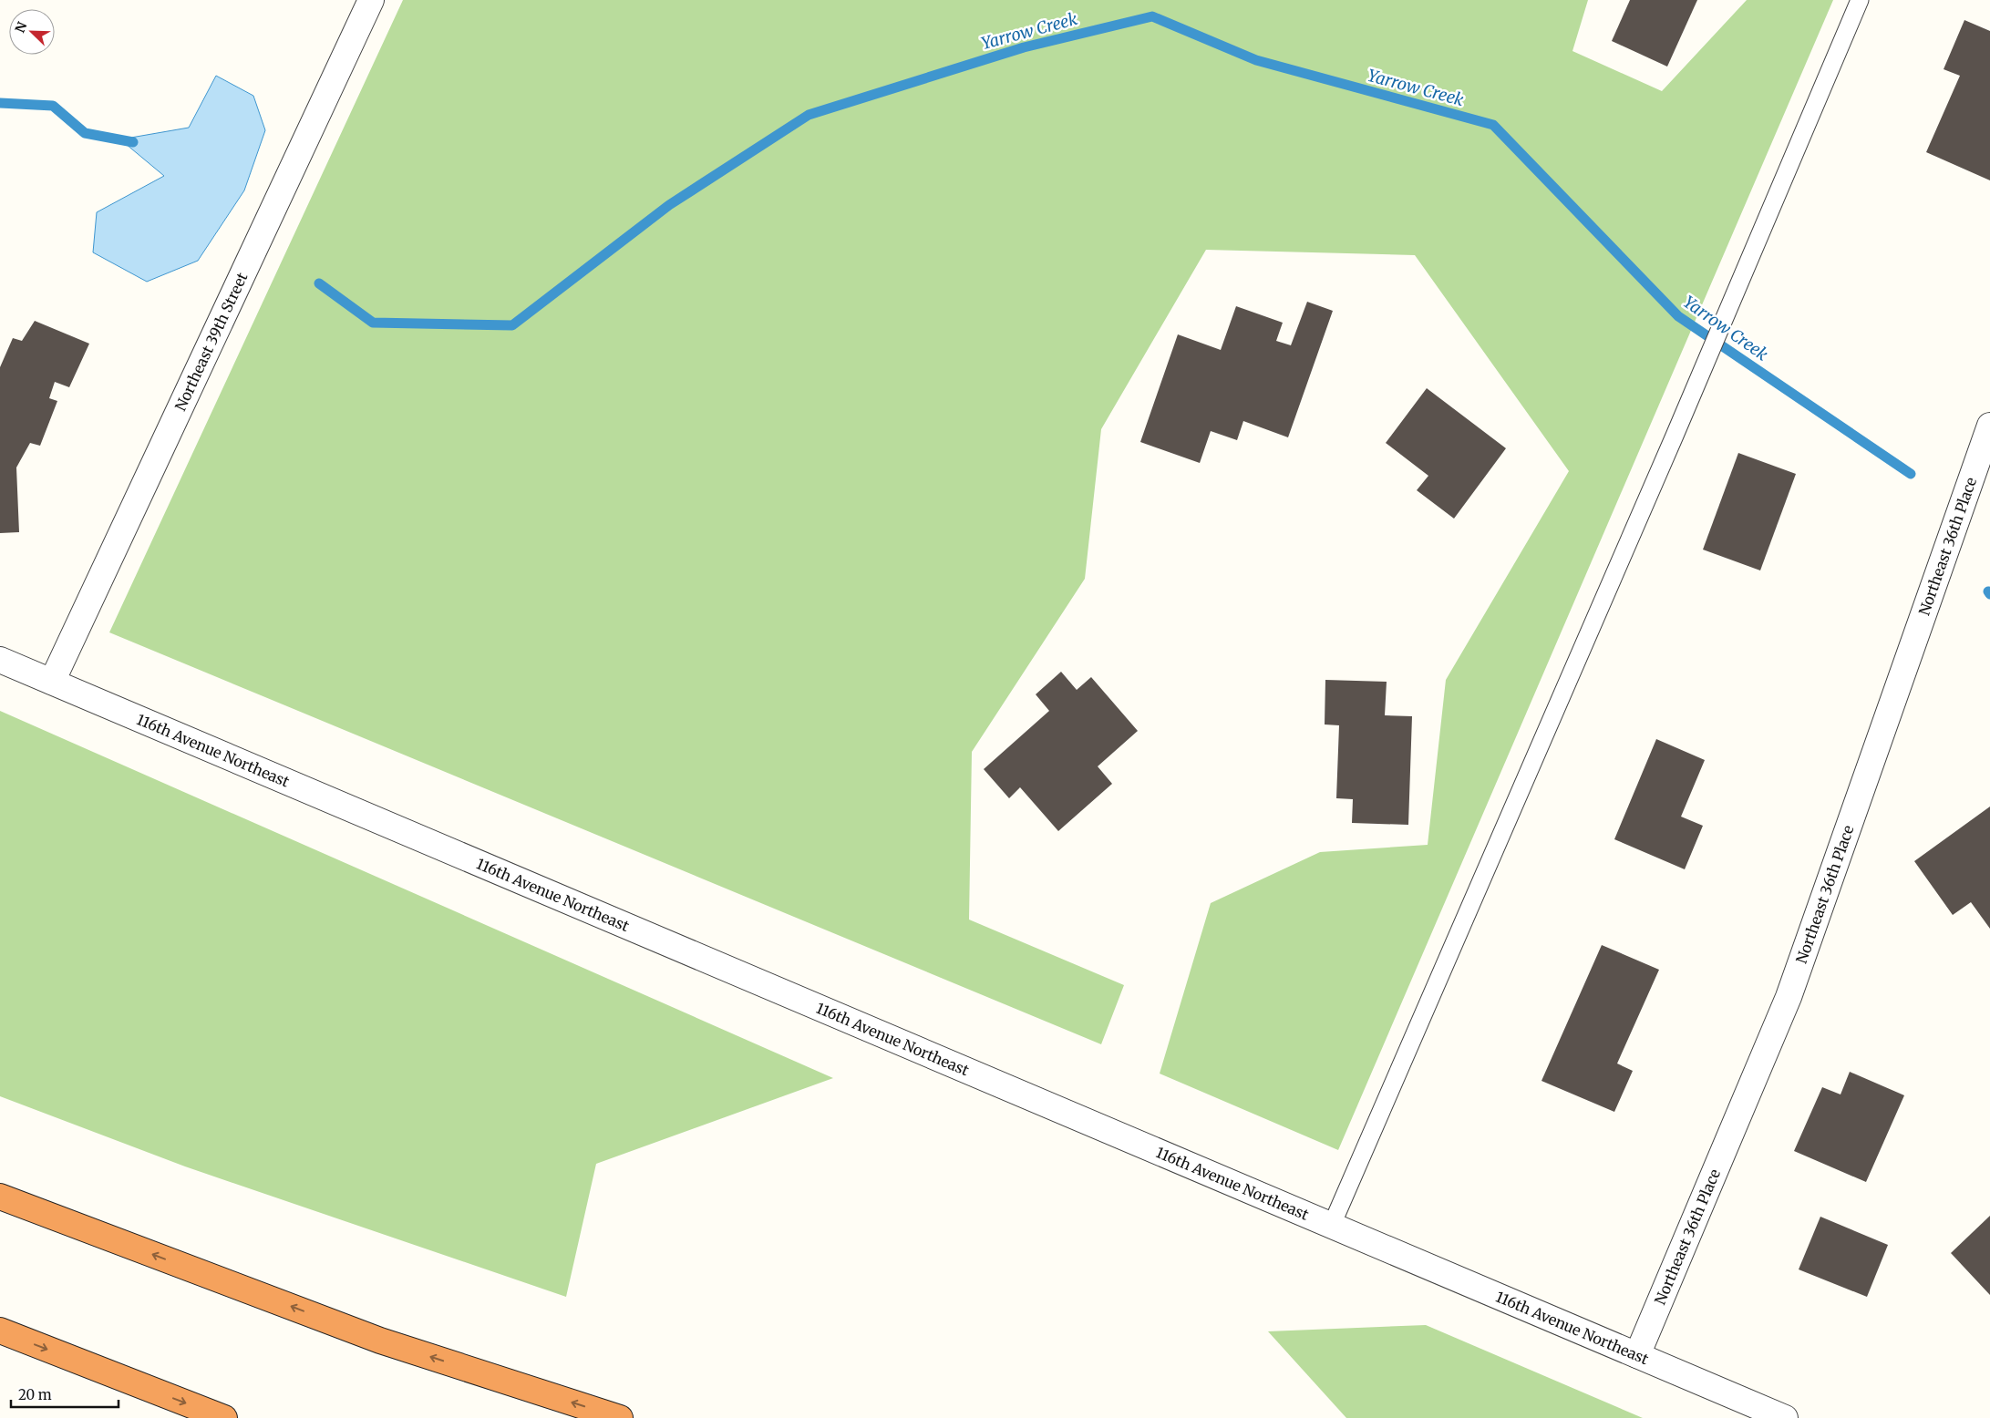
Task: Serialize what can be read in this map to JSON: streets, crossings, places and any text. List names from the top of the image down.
{
  "streets": {
    "street": ["Northeast 39th Street", "Northeast 36th Place", "116th Avenue Northeast"]
  },
  "crossings": [
    ["Northeast 39th Street", "116th Avenue Northeast"],
    ["Northeast 36th Place", "116th Avenue Northeast"]
  ],
  "water": ["Yarrow Creek"],
  "scale_bar": "20 m",
  "north": "top left"
}
